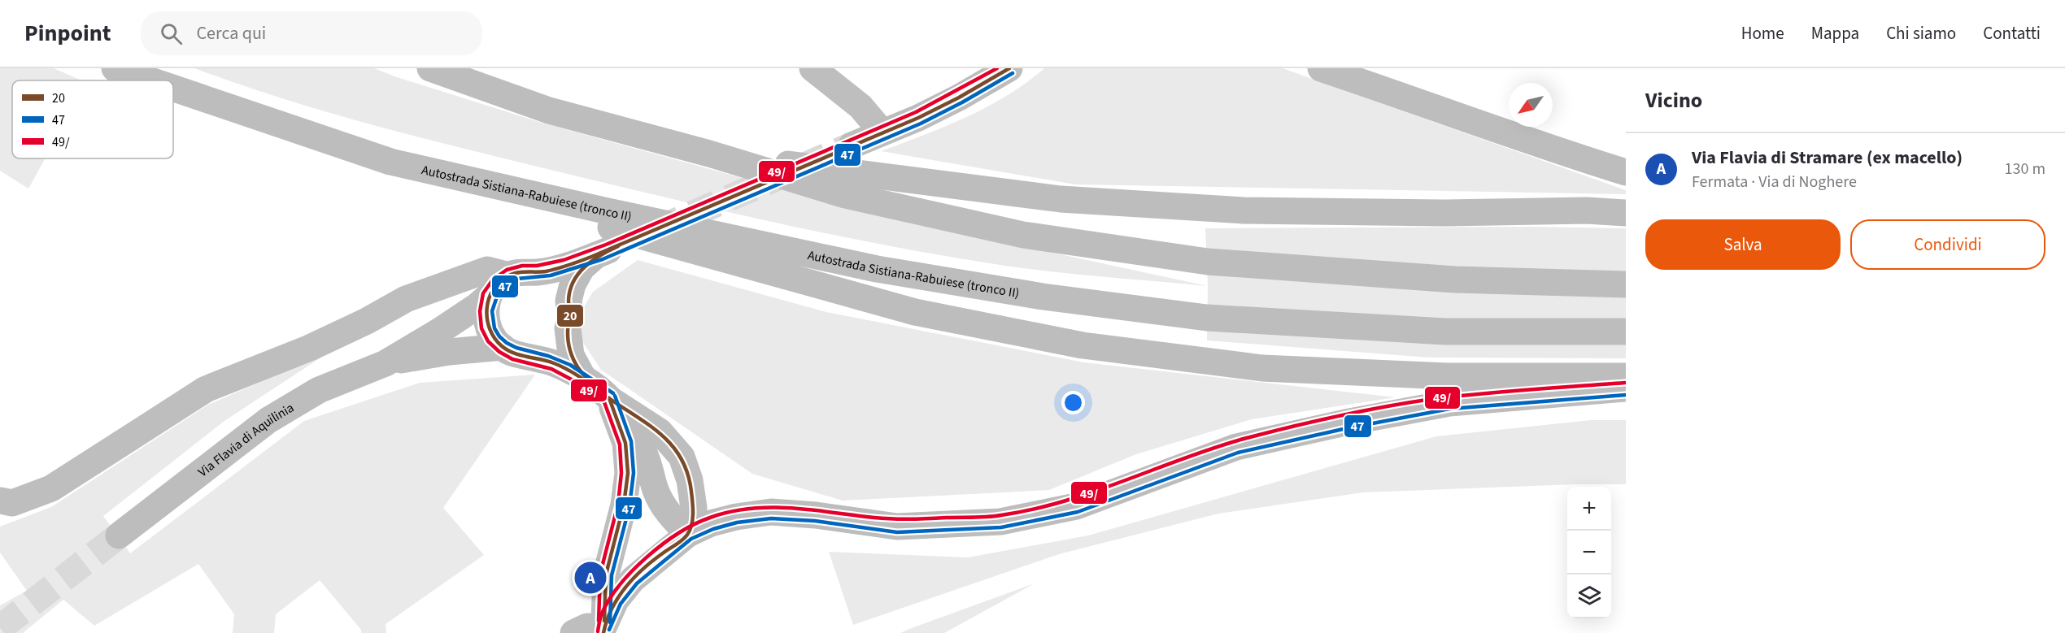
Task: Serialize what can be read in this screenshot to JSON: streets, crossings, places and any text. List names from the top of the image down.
{
  "streets": {
    "main road": ["Autostrada Sistiana-Rabuiese (tronco II)", "Via Flavia di Aquilinia"]
  },
  "lines": ["transit line 20", "transit line 49/", "transit line 47"],
  "legend": ["20", "47", "49/"],
  "north": "bottom left",
  "page": {
    "header": "Pinpoint",
    "search": "Cerca qui",
    "nav": [
      "Home",
      "Mappa",
      "Chi siamo",
      "Contatti"
    ],
    "heading": "Vicino",
    "list": [
      {
        "mark": "A",
        "name": "Via Flavia di Stramare (ex macello)",
        "note": "Fermata · Via di Noghere",
        "value": "130 m"
      }
    ],
    "buttons": ["Salva", "Condividi"],
    "map_buttons": ["+", "−"],
    "pins": "A"
  }
}
